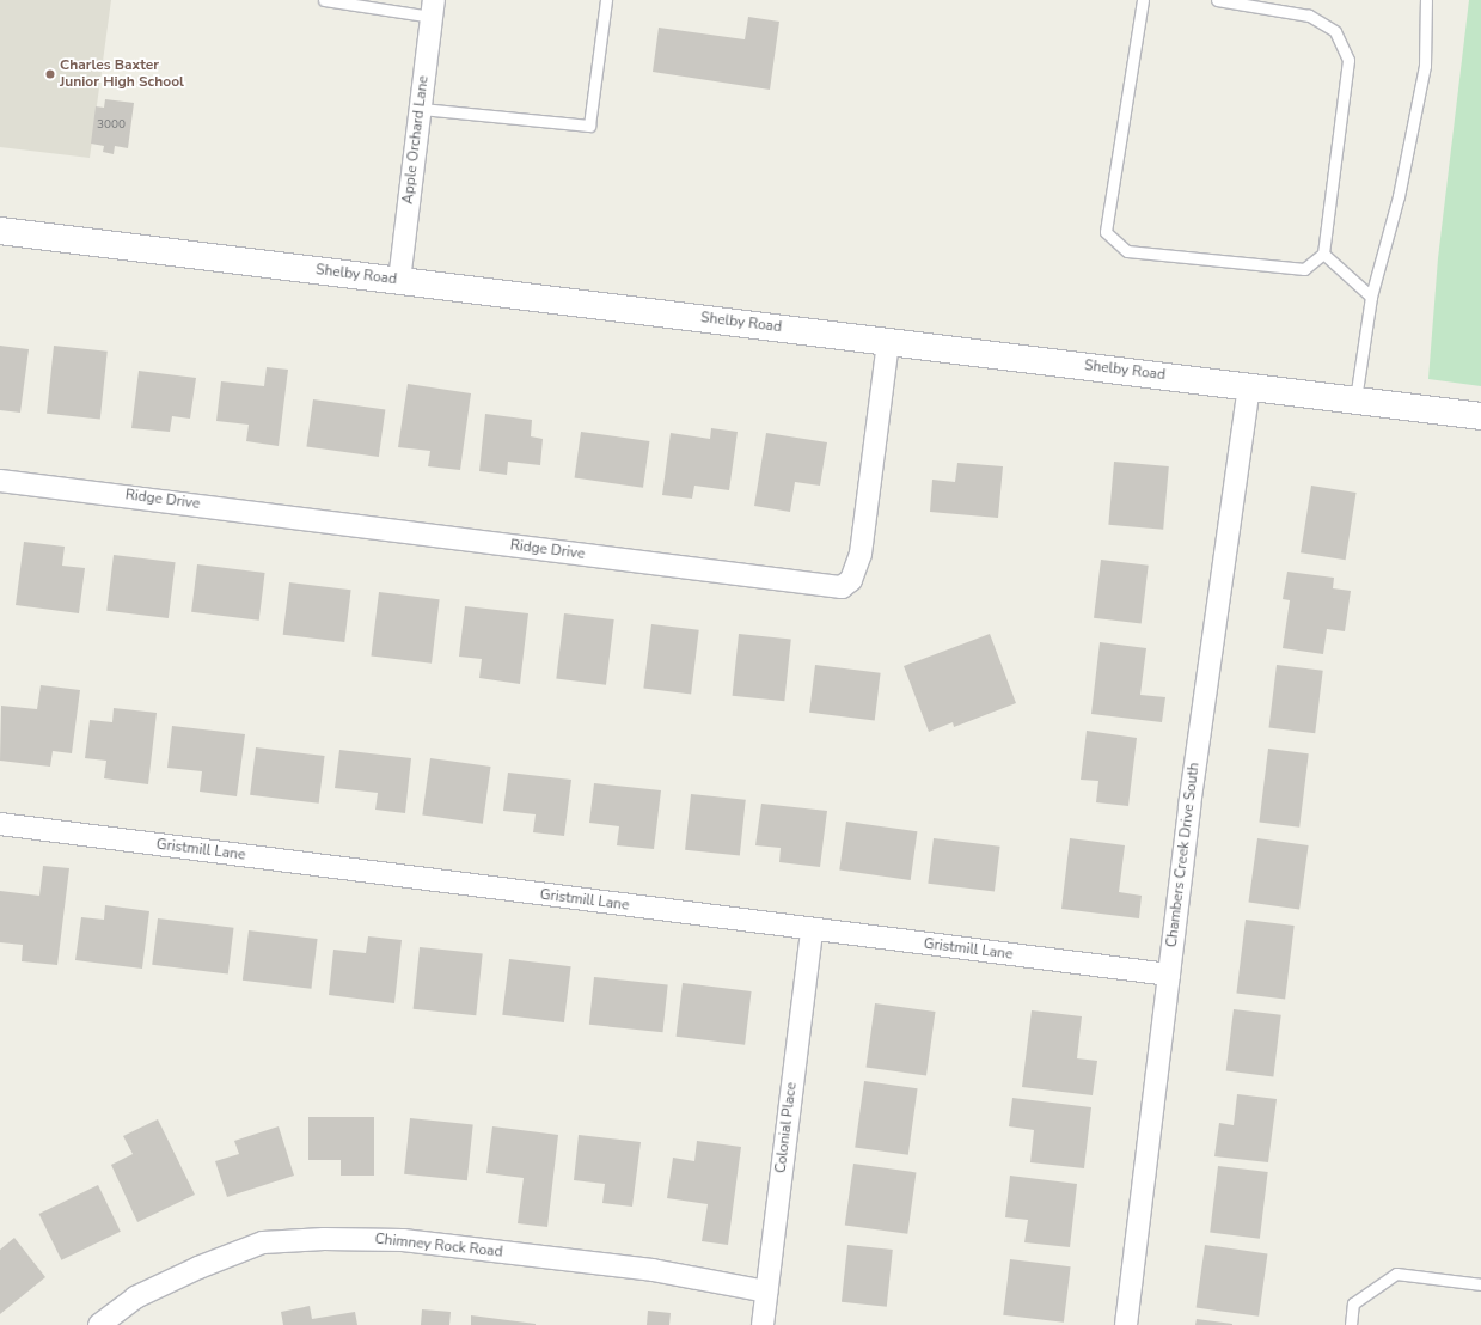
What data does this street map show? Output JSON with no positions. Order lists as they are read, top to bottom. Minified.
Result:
{"streets":{"main road":["Shelby Road"],"street":["Apple Orchard Lane","Ridge Drive","Gristmill Lane","Chambers Creek Drive South","Colonial Place","Chimney Rock Road"]},"crossings":[["Apple Orchard Lane","Shelby Road"],["Shelby Road","Ridge Drive"],["Shelby Road","Chambers Creek Drive South"],["Gristmill Lane","Chambers Creek Drive South"],["Gristmill Lane","Colonial Place"],["Colonial Place","Chimney Rock Road"]],"places":["Charles Baxter Junior High School"],"house_numbers":["3000"]}
